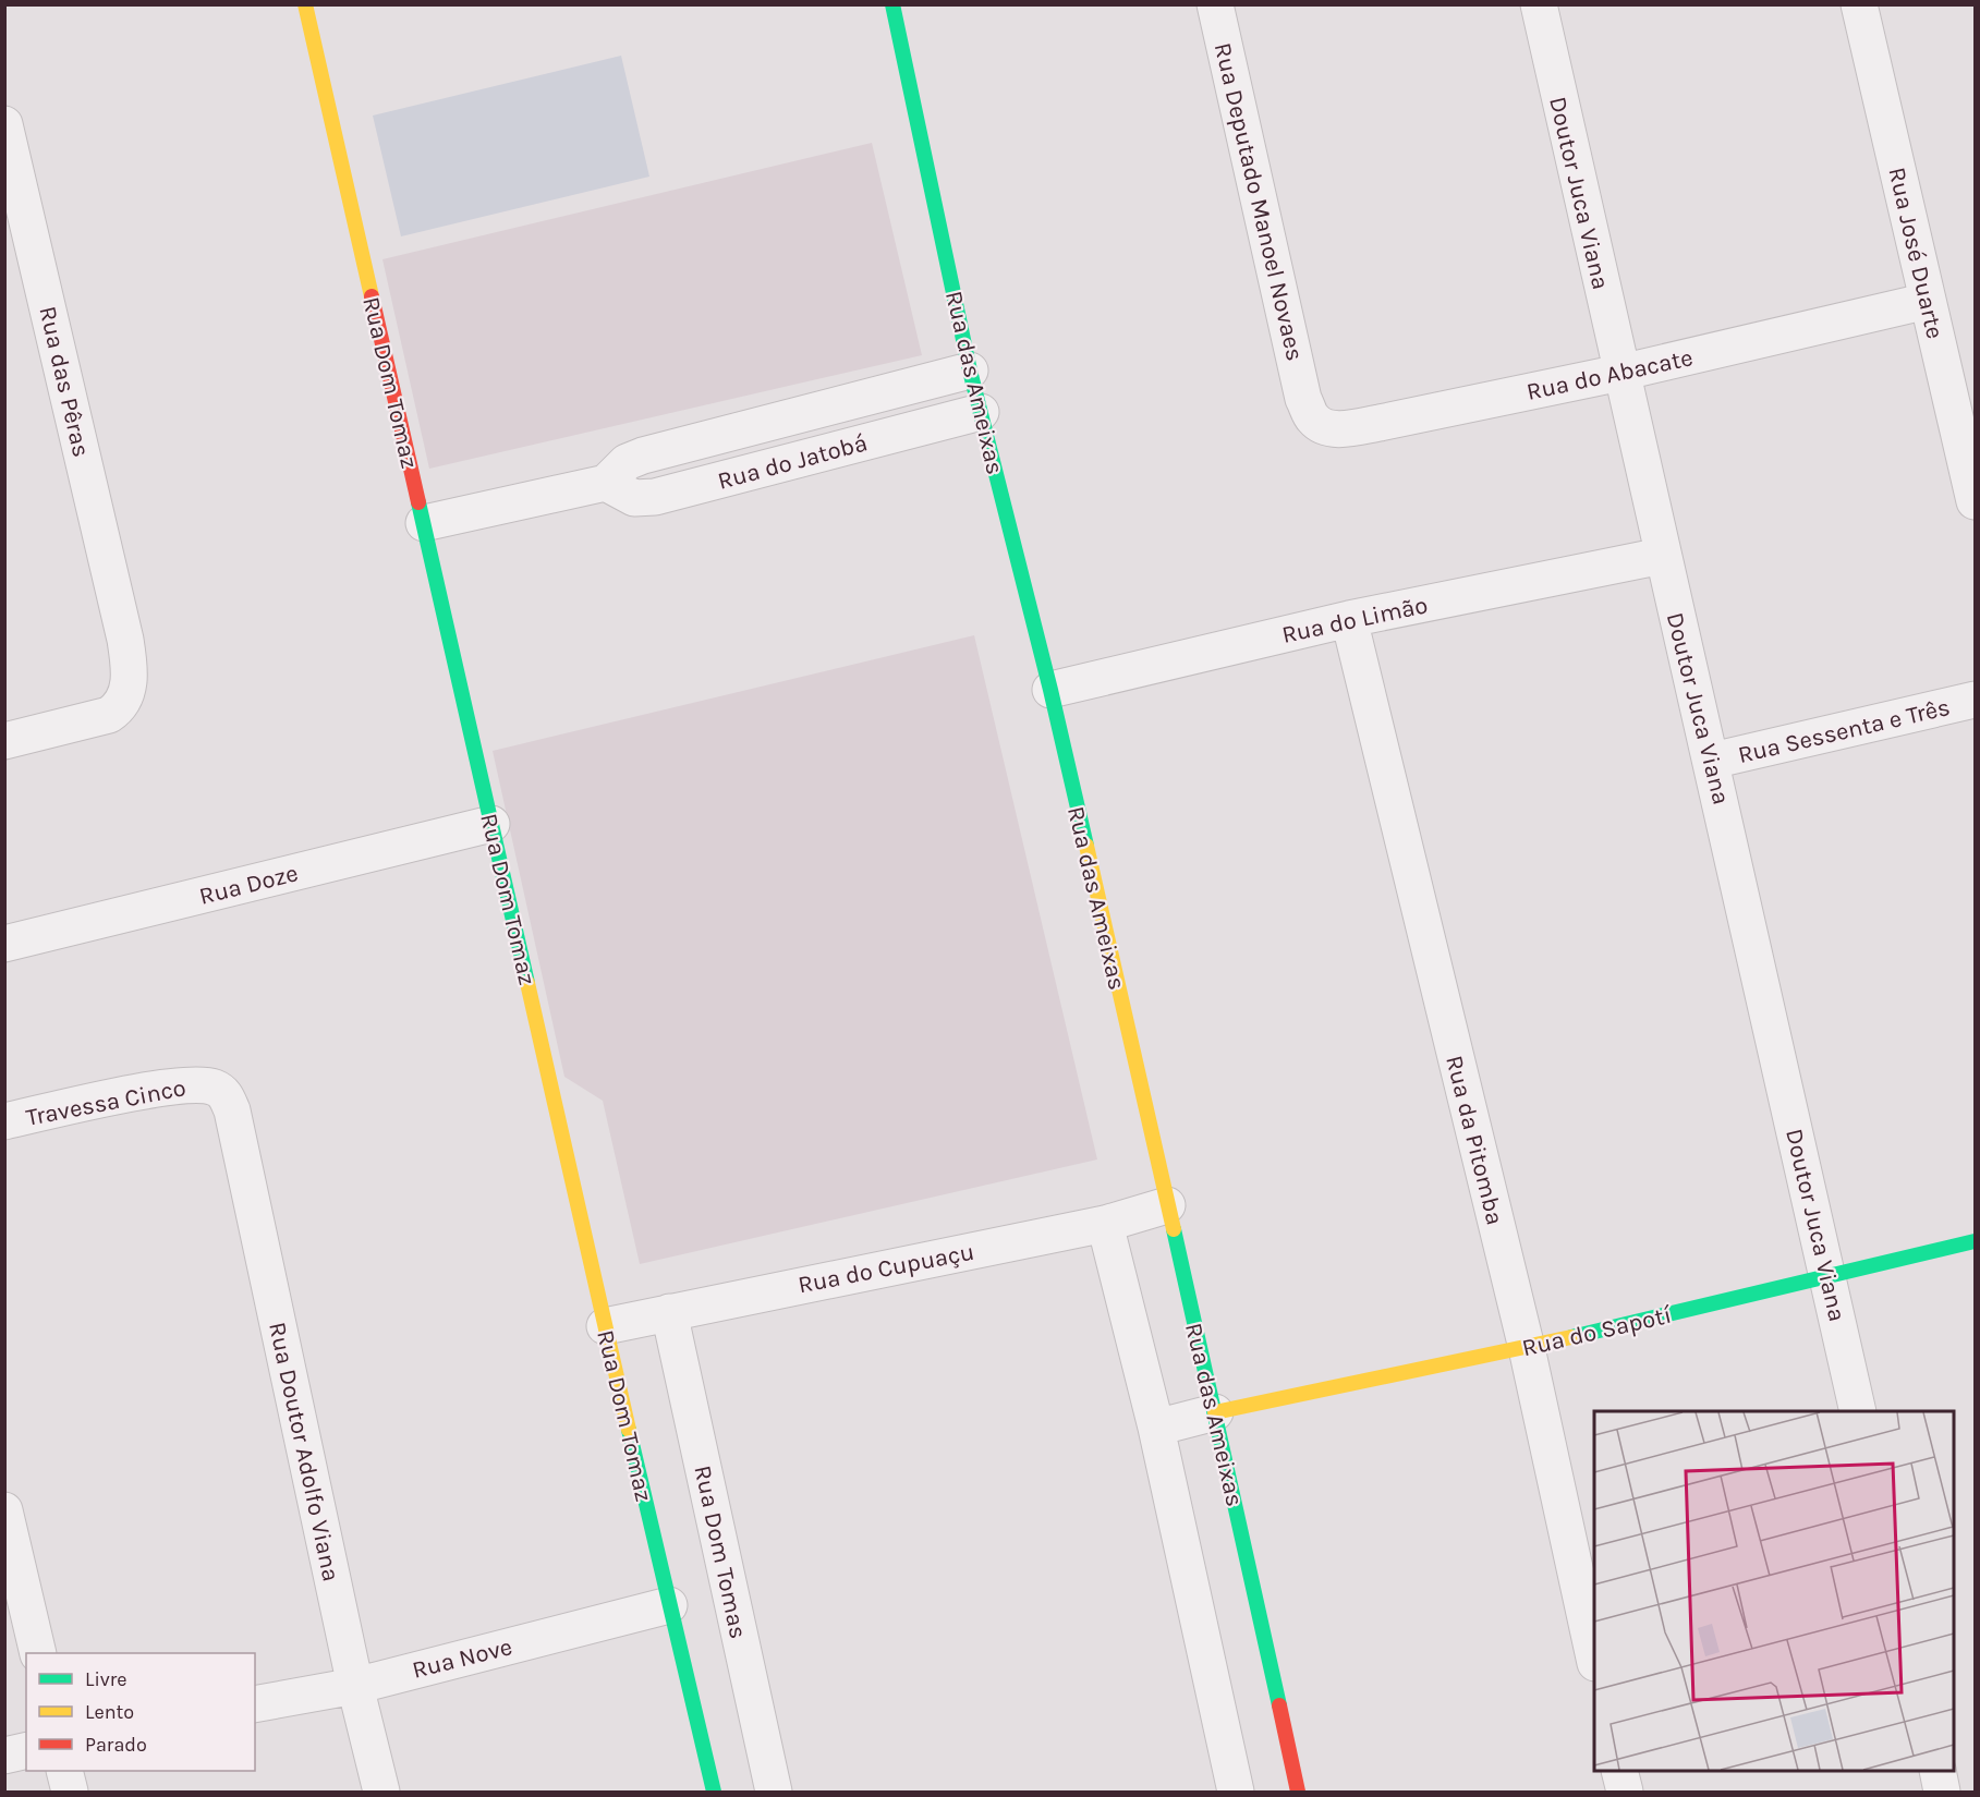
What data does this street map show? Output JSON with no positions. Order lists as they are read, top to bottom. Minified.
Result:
{"streets":{"street":["Doutor Juca Viana","Rua Deputado Manoel Novaes","Rua José Duarte","Rua do Abacate","Rua das Pêras","Rua Dom Tomaz","Rua das Ameixas","Rua do Jatobá","Rua do Limão","Rua Sessenta e Três","Rua Doze","Travessa Cinco","Rua da Pitomba","Rua do Cupuaçu","Rua do Sapotí","Rua Doutor Adolfo Viana","Rua Dom Tomas","Rua Nove"]},"crossings":[["Doutor Juca Viana","Rua do Abacate"],["Doutor Juca Viana","Rua do Limão"],["Doutor Juca Viana","Rua Sessenta e Três"],["Doutor Juca Viana","Rua do Sapotí"],["Rua Deputado Manoel Novaes","Rua do Abacate"],["Rua José Duarte","Rua do Abacate"],["Rua Dom Tomaz","Rua Doze"],["Rua Dom Tomaz","Rua do Cupuaçu"],["Rua Dom Tomaz","Rua Nove"],["Rua das Ameixas","Rua do Jatobá"],["Rua das Ameixas","Rua do Limão"],["Rua das Ameixas","Rua do Cupuaçu"],["Rua das Ameixas","Rua do Sapotí"],["Rua do Limão","Rua da Pitomba"],["Travessa Cinco","Rua Doutor Adolfo Viana"],["Rua da Pitomba","Rua do Sapotí"],["Rua do Cupuaçu","Rua Dom Tomas"],["Rua Doutor Adolfo Viana","Rua Nove"]],"legend":["Livre","Lento","Parado"]}
